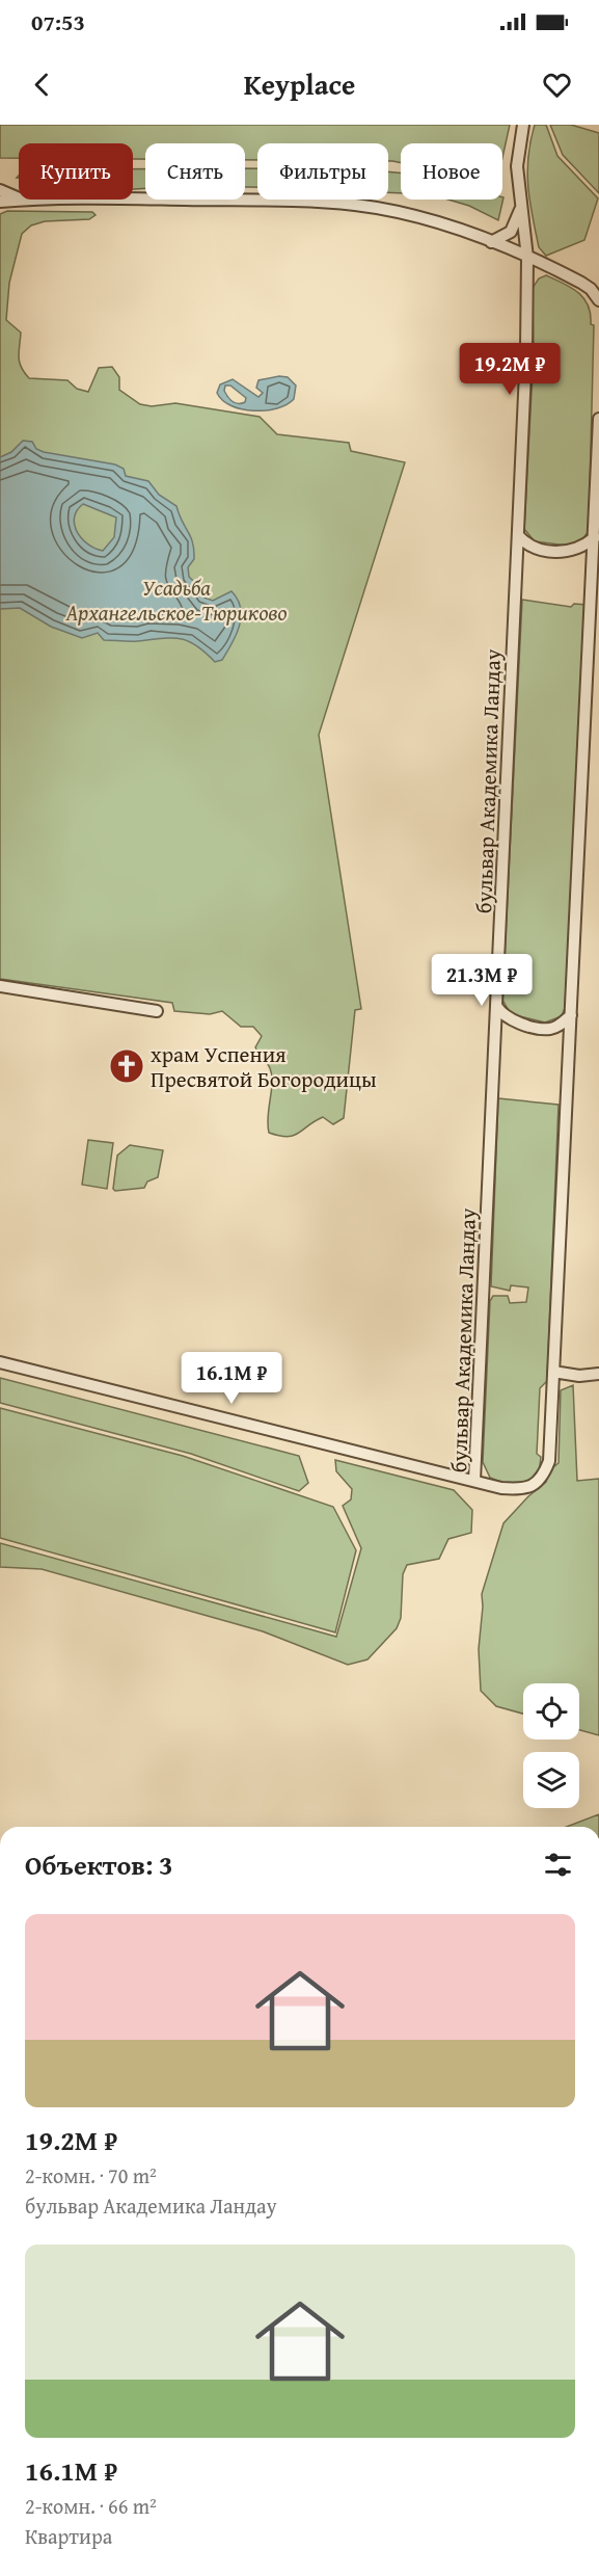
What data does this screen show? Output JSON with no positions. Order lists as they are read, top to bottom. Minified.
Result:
{"streets":{"street":["бульвар Академика Ландау"]},"parks":["Усадьба Архангельское-Тюриково"],"places":{"church":["храм Успения Пресвятой Богородицы"]},"page":{"status":"07:53","header":"Keyplace","chip":["Купить","Снять","Фильтры","Новое"],"price":["19.2M ₽","21.3M ₽","16.1M ₽"],"heading":"Объектов: 3","list":[{"name":"19.2M ₽","note":"2-комн. · 70 m² · бульвар Академика Ландау"},{"name":"16.1M ₽","note":"2-комн. · 66 m² · Квартира"}]}}
